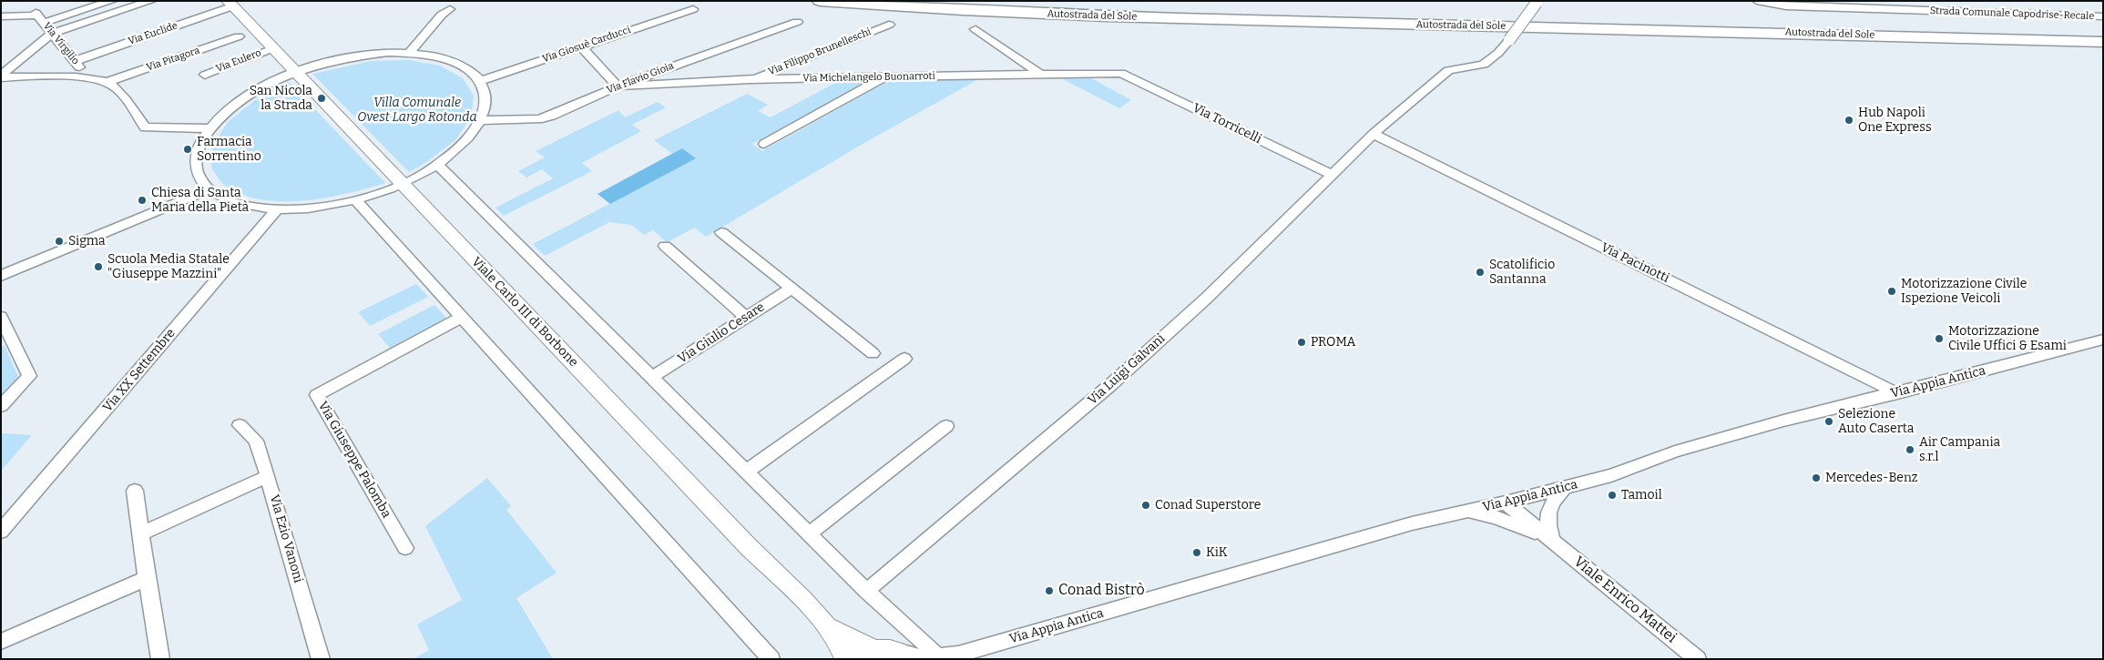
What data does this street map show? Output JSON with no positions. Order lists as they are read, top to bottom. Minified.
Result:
{"streets":{"highway":["Autostrada del Sole"],"main road":["Viale Carlo III di Borbone"],"street":["Strada Comunale Capodrise-Recale","Via Euclide","Via Virgilio","Via Giosuè Carducci","Via Filippo Brunelleschi","Via Pitagora","Via Eulero","Via Michelangelo Buonarroti","Via Flavio Gioia","Via Torricelli","Via Pacinotti","Via Giulio Cesare","Via Luigi Galvani","Via XX Settembre","Via Appia Antica","Via Giuseppe Palomba","Via Ezio Vanoni","Viale Enrico Mattei"]},"crossings":[["Via Euclide","Via Virgilio"],["Via Euclide","Viale Carlo III di Borbone"],["Via Filippo Brunelleschi","Via Michelangelo Buonarroti"],["Via Eulero","Viale Carlo III di Borbone"],["Via Michelangelo Buonarroti","Via Flavio Gioia"],["Via Michelangelo Buonarroti","Via Torricelli"],["Via Torricelli","Via Luigi Galvani"],["Via Pacinotti","Via Luigi Galvani"],["Via Pacinotti","Via Appia Antica"],["Viale Carlo III di Borbone","Via Appia Antica"],["Via Appia Antica","Viale Enrico Mattei"]],"parks":["Villa Comunale Ovest Largo Rotonda"],"places":["San Nicola la Strada","Hub Napoli One Express","Farmacia Sorrentino","Chiesa di Santa Maria della Pietà","Sigma","Scuola Media Statale \"Giuseppe Mazzini\"","Scatolificio Santanna","Motorizzazione Civile Ispezione Veicoli","Motorizzazione Civile Uffici & Esami","PROMA","Selezione Auto Caserta","Air Campania s.r.l","Mercedes-Benz","Tamoil","Conad Superstore","KiK","Conad Bistrò"]}
